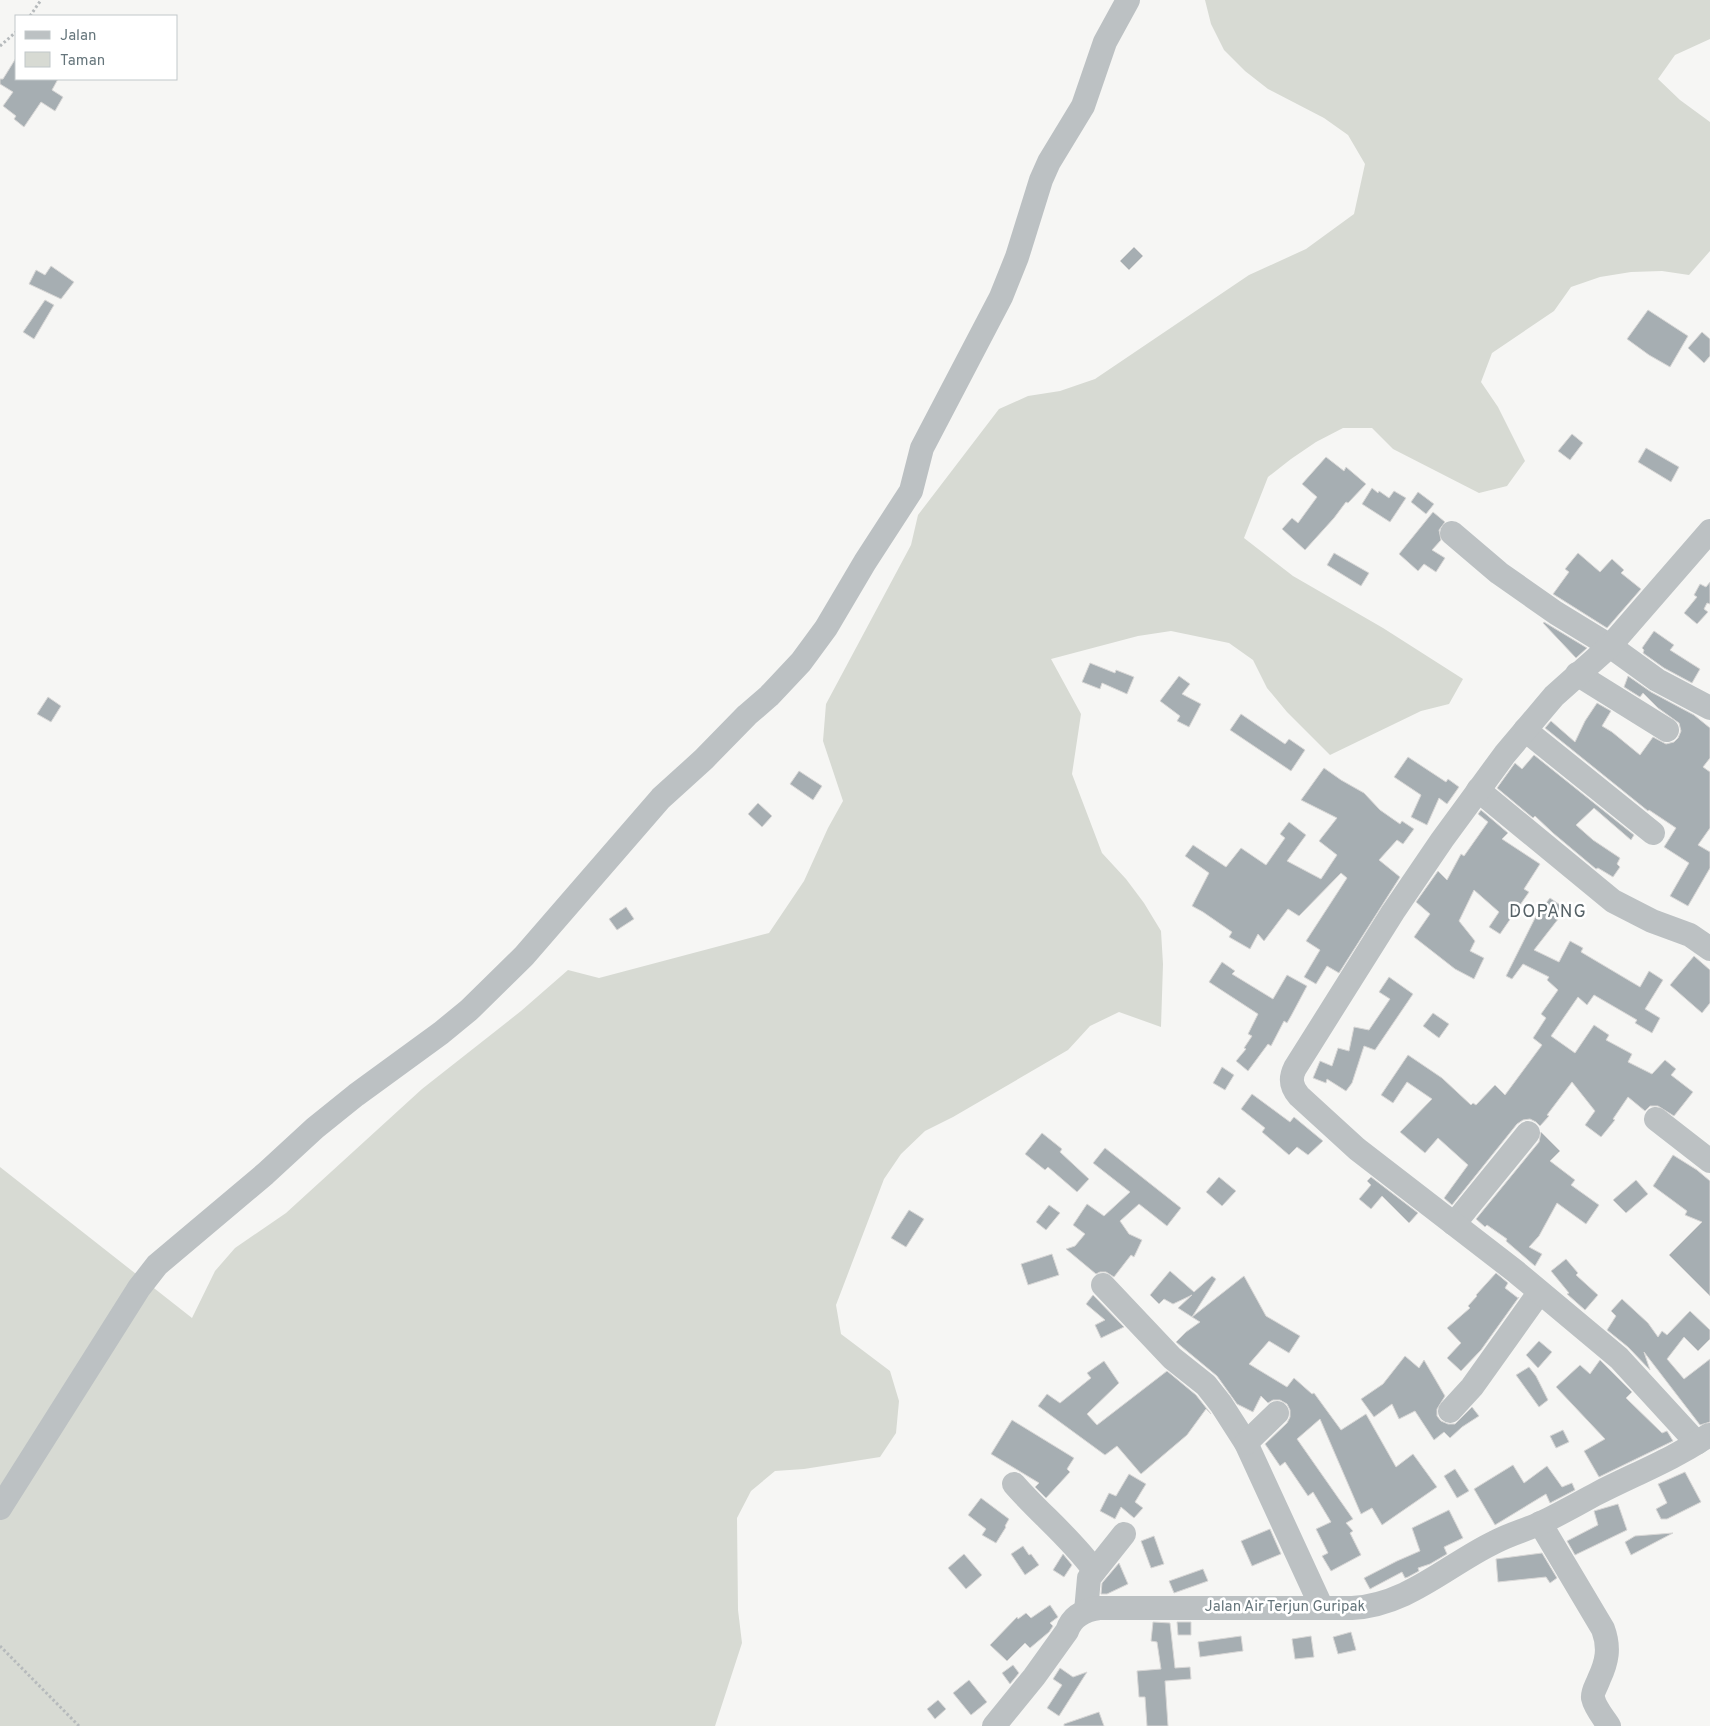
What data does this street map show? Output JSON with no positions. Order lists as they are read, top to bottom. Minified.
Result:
{"streets":{"street":["Jalan Air Terjun Guripak"]},"districts":["DOPANG"],"legend":["Jalan","Taman"]}
